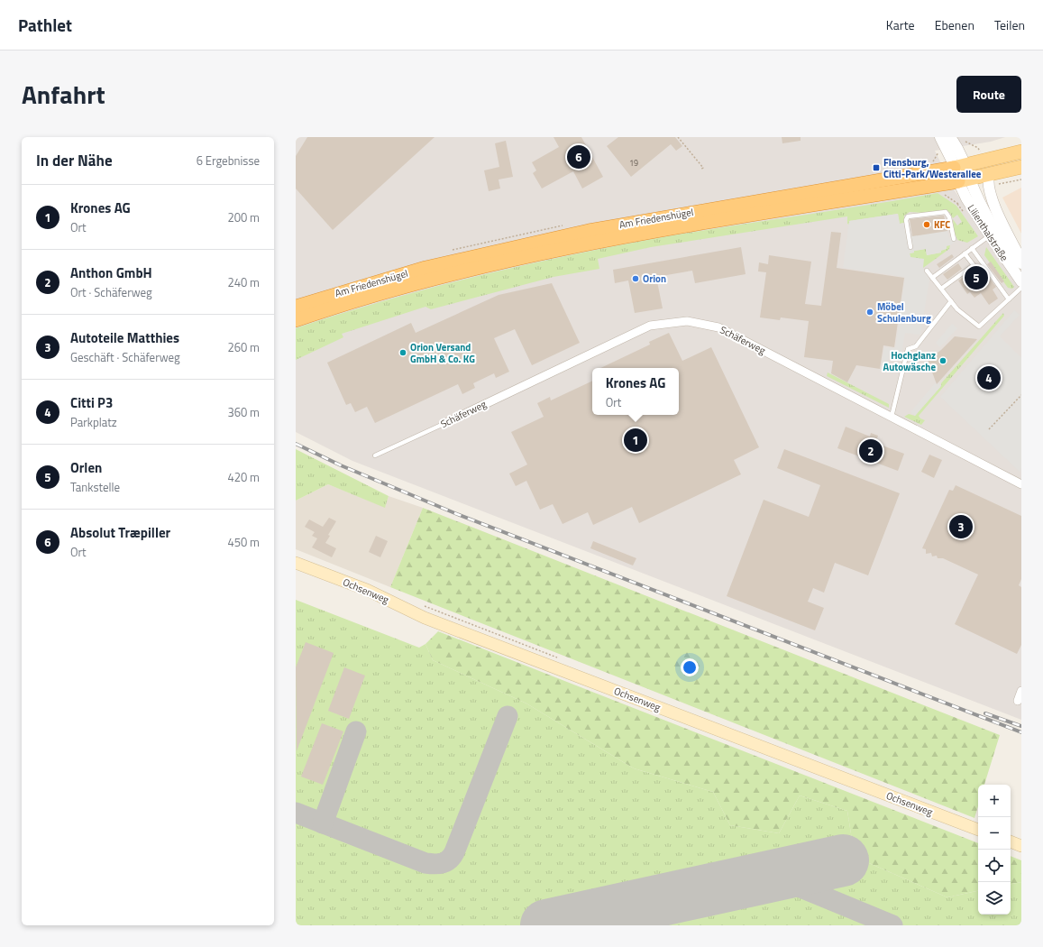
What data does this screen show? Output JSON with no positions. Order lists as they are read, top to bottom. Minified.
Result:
{"streets":{"highway":["Am Friedenshügel"],"main road":["Ochsenweg"],"street":["Lilienthalstraße","Schäferweg"]},"crossings":[["Am Friedenshügel","Lilienthalstraße"]],"places":{"transit":["Flensburg, Citti-Park/Westerallee"],"other":["KFC","Orion","Möbel Schulenburg","Orion Versand GmbH & Co. KG","Hochglanz Autowäsche"]},"house_numbers":["19"],"page":{"header":"Pathlet","nav":["Karte","Ebenen","Teilen"],"title":"Anfahrt","buttons":"Route","heading":["In der Nähe","6 Ergebnisse"],"pins":["6","5","4","1","2","3"],"list":[{"mark":"1","name":"Krones AG","note":"Ort","value":"200 m"},{"mark":"2","name":"Anthon GmbH","note":"Ort · Schäferweg","value":"240 m"},{"mark":"3","name":"Autoteile Matthies","note":"Geschäft · Schäferweg","value":"260 m"},{"mark":"4","name":"Citti P3","note":"Parkplatz","value":"360 m"},{"mark":"5","name":"Orlen","note":"Tankstelle","value":"420 m"},{"mark":"6","name":"Absolut Træpiller","note":"Ort","value":"450 m"}],"popup":["Krones AG","Ort"],"map_buttons":["+","−"]}}
